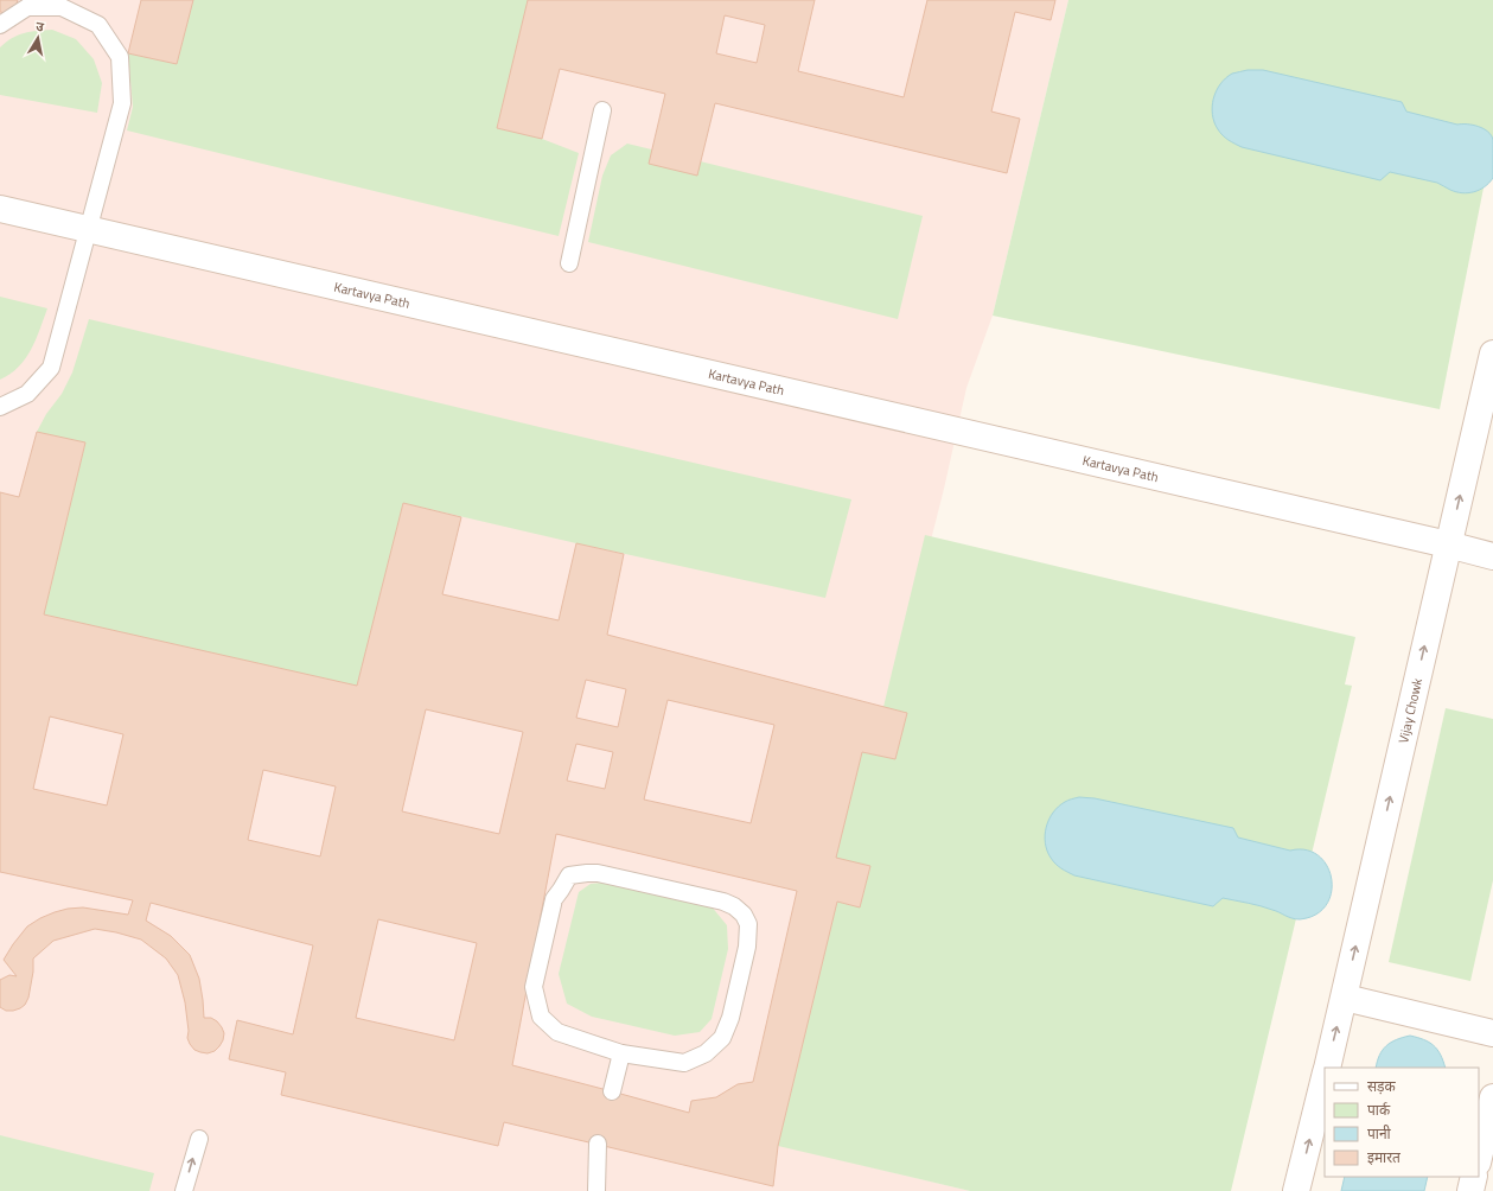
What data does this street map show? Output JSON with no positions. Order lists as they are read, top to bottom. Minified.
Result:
{"streets":{"street":["Kartavya Path","Vijay Chowk"]},"crossings":[["Kartavya Path","Vijay Chowk"]],"one_way":["Vijay Chowk"],"legend":["सड़क","पार्क","पानी","इमारत"],"north":"top"}
